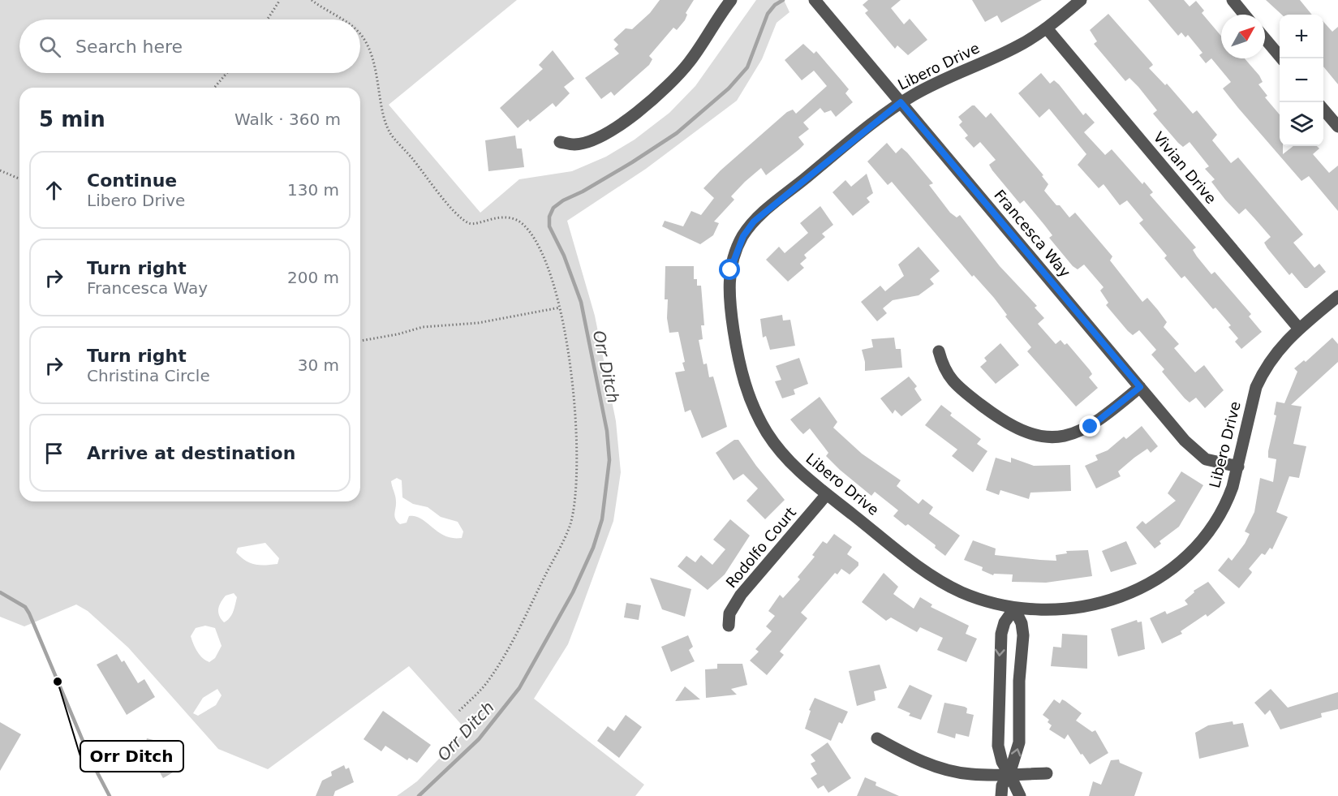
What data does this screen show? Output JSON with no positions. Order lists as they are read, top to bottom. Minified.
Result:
{"streets":{"street":["Libero Drive","Vivian Drive","Francesca Way","Rodolfo Court"]},"crossings":[["Libero Drive","Vivian Drive"],["Libero Drive","Francesca Way"],["Libero Drive","Rodolfo Court"]],"water":["Orr Ditch"],"places":["Orr Ditch"],"north":"top right","page":{"map_buttons":["+","−"],"search":"Search here","heading":["5 min","Walk · 360 m"],"list":[["Continue","Libero Drive","130 m"],["Turn right","Francesca Way","200 m"],["Turn right","Christina Circle","30 m"],"Arrive at destination"]}}
